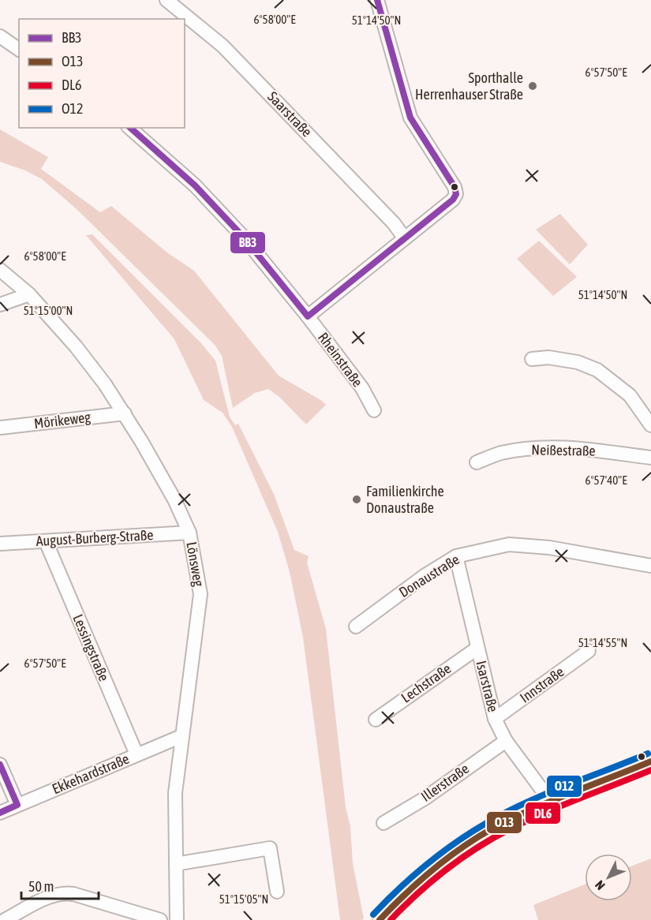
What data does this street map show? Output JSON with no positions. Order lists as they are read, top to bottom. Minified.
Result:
{"streets":{"street":["Saarstraße","Rheinstraße","Mörikeweg","Neißestraße","August-Burberg-Straße","Lönsweg","Donaustraße","Lessingstraße","Lechstraße","Innstraße","Isarstraße","Ekkehardstraße","Illerstraße"]},"crossings":[["Mörikeweg","Lönsweg"],["August-Burberg-Straße","Lönsweg"],["August-Burberg-Straße","Lessingstraße"],["Lönsweg","Ekkehardstraße"],["Donaustraße","Isarstraße"],["Lessingstraße","Ekkehardstraße"],["Lechstraße","Isarstraße"],["Innstraße","Isarstraße"],["Isarstraße","Illerstraße"]],"places":["Sporthalle Herrenhauser Straße","Familienkirche Donaustraße"],"lines":["transit line BB3","transit line O12","transit line O13","transit line DL6"],"legend":["BB3","O13","DL6","O12"],"scale_bar":"50 m","north":"bottom left","coordinates":["6°58'00\"E","51°14'50\"N","6°57'50\"E","51°15'00\"N","6°57'40\"E","51°14'55\"N","51°15'05\"N"]}
